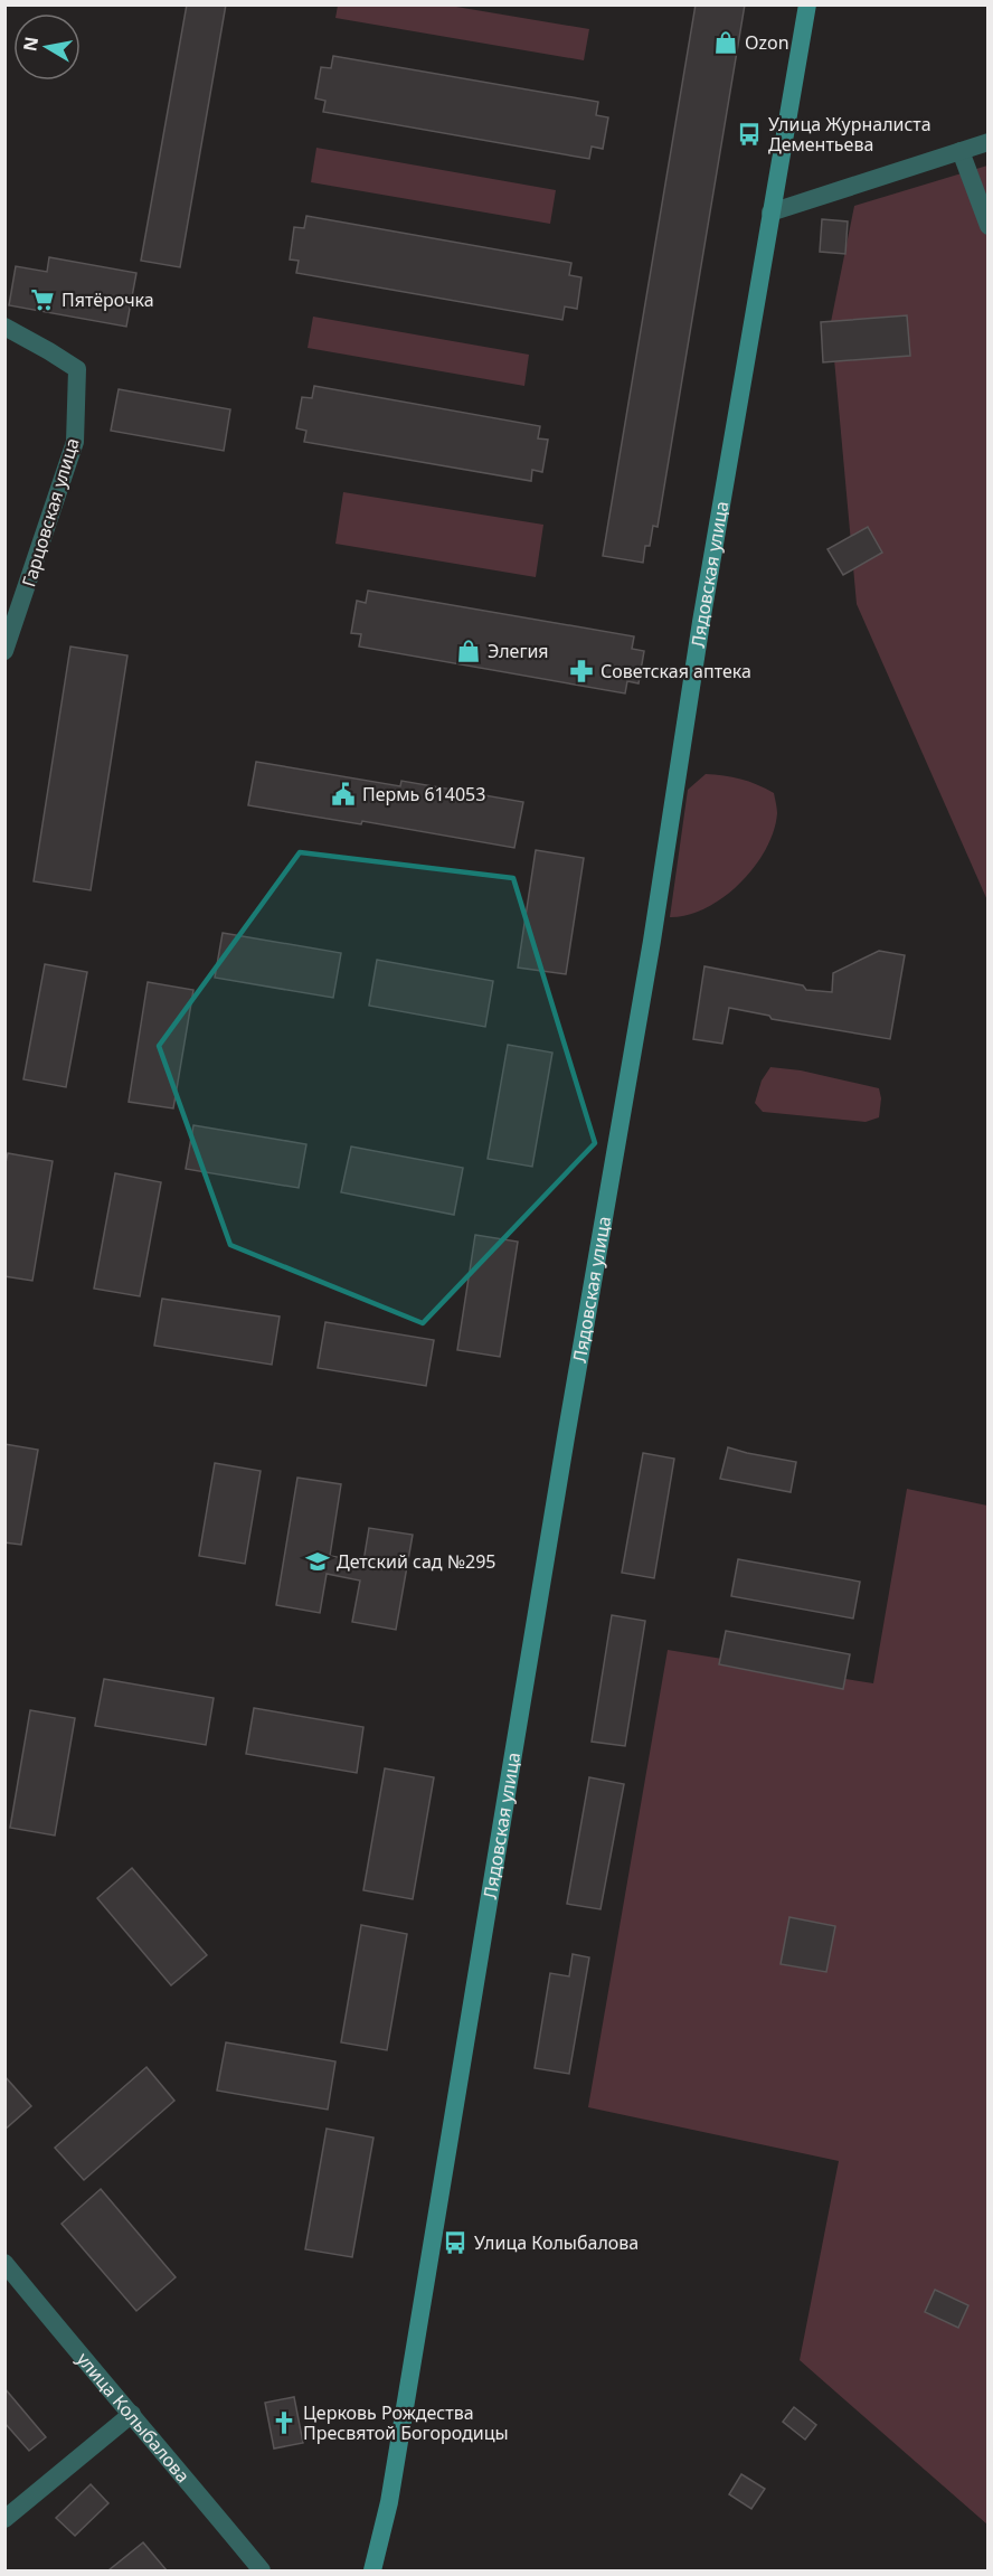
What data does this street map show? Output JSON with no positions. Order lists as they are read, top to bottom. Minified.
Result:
{"streets":{"main road":["Лядовская улица"],"street":["Гарцовская улица","улица Колыбалова"]},"places":{"shop":["Ozon","Элегия"],"bus stop":["Улица Журналиста Дементьева","Улица Колыбалова"],"supermarket":["Пятёрочка"],"pharmacy":["Советская аптека"],"public building":["Пермь 614053"],"school or university":["Детский сад №295"],"church":["Церковь Рождества Пресвятой Богородицы"]},"north":"left"}
